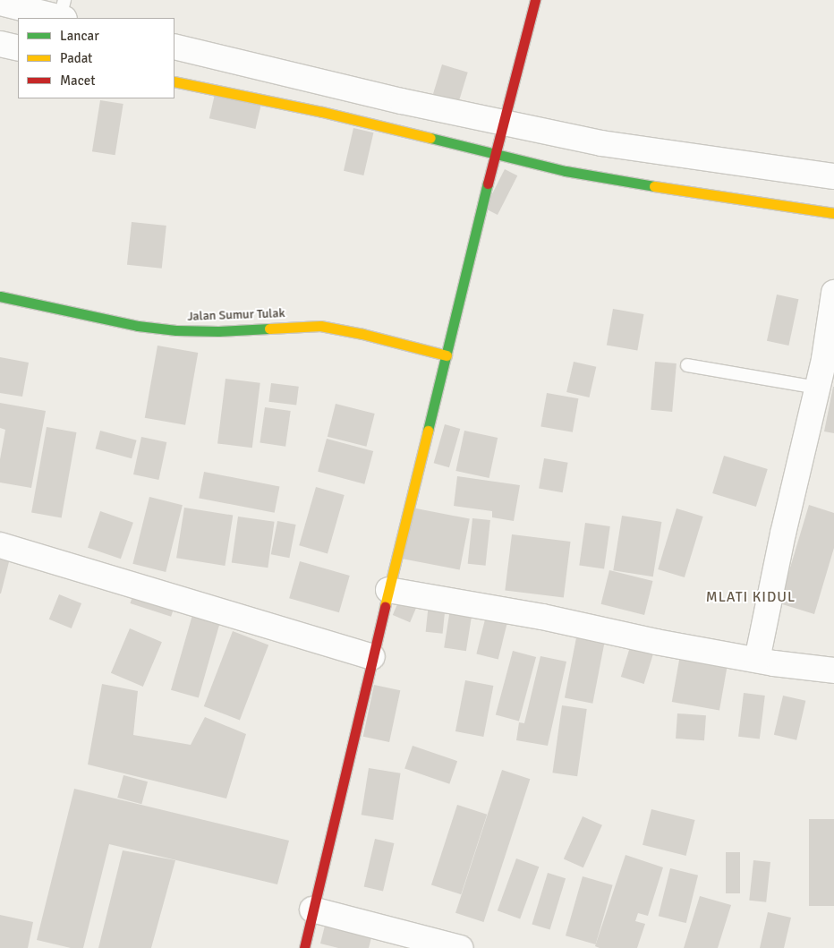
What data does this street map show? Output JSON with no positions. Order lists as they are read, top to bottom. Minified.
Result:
{"streets":{"street":["Jalan Sumur Tulak"]},"districts":["MLATI KIDUL"],"legend":["Lancar","Padat","Macet"]}
